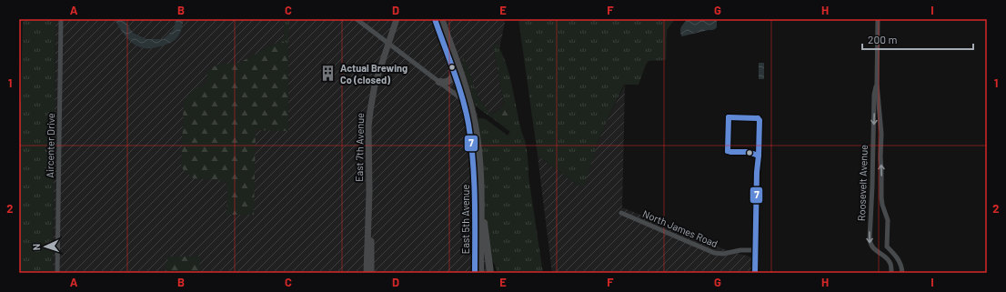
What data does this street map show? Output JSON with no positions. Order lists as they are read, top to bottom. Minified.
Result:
{"streets":{"main road":["East 5th Avenue"],"street":["Aircenter Drive","East 7th Avenue","Roosevelt Avenue","North James Road"]},"places":{"building":["Actual Brewing Co (closed)"]},"lines":["transit line 7"],"scale_bar":"200 m","north":"left","grid":{"columns":["A","B","C","D","E","F","G","H","I"],"rows":["1","2"]}}
